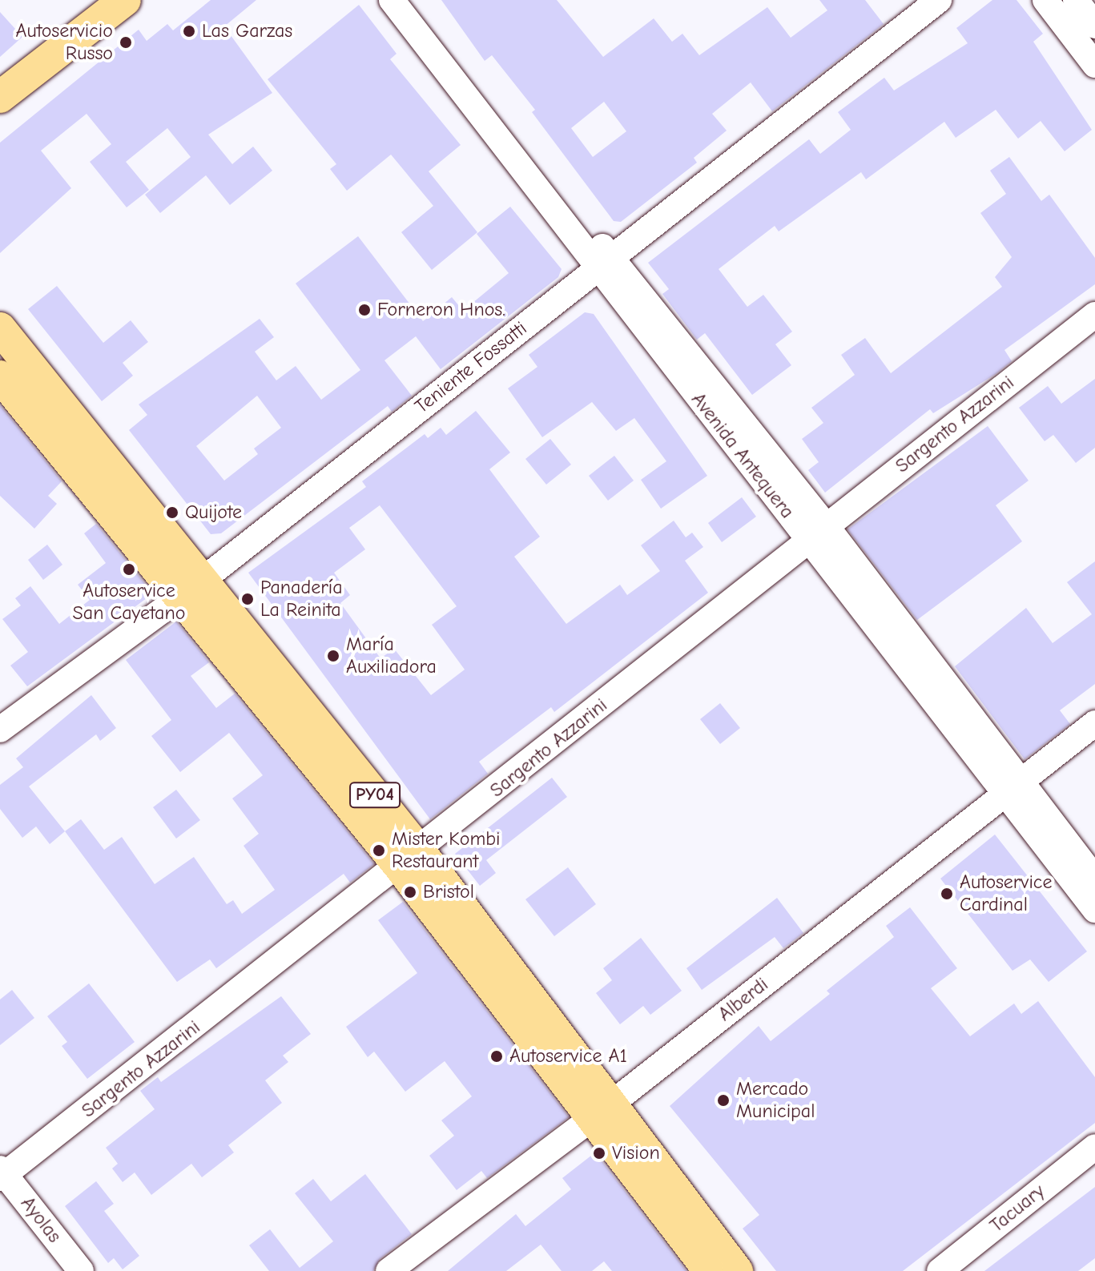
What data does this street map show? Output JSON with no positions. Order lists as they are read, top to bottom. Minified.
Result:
{"streets":{"main road":["PY04"],"street":["Teniente Fossatti","Sargento Azzarini","Avenida Antequera","Alberdi","Tacuary","Ayolas"]},"crossings":[["Teniente Fossatti","Avenida Antequera"],["Teniente Fossatti","PY04"],["Sargento Azzarini","Avenida Antequera"],["Sargento Azzarini","PY04"],["Sargento Azzarini","Ayolas"],["Avenida Antequera","Alberdi"],["PY04","Alberdi"]],"places":["Las Garzas","Autoservicio Russo","Forneron Hnos.","Quijote","Autoservice San Cayetano","Panadería La Reinita","María Auxiliadora","Mister Kombi Restaurant","Bristol","Autoservice Cardinal","Autoservice A1","Mercado Municipal","Vision"]}
